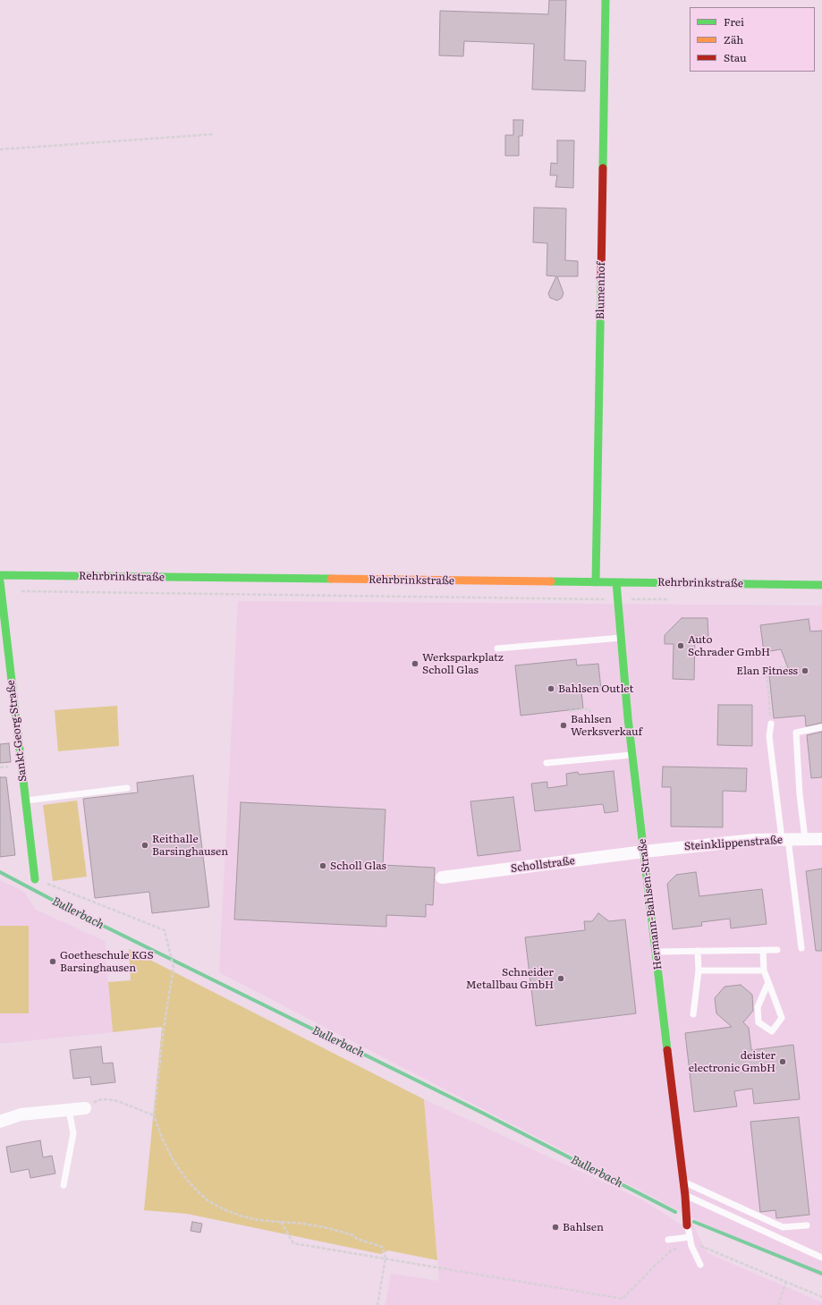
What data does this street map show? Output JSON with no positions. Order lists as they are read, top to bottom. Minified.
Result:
{"streets":{"street":["Blumenhof","Rehrbrinkstraße","Sankt-Georg-Straße","Steinklippenstraße","Schollstraße","Hermann-Bahlsen-Straße"]},"crossings":[["Blumenhof","Rehrbrinkstraße"],["Rehrbrinkstraße","Hermann-Bahlsen-Straße"],["Steinklippenstraße","Schollstraße"],["Steinklippenstraße","Hermann-Bahlsen-Straße"],["Schollstraße","Hermann-Bahlsen-Straße"]],"water":["Bullerbach"],"places":["Auto Schrader GmbH","Werksparkplatz Scholl Glas","Elan Fitness","Bahlsen Outlet","Bahlsen Werksverkauf","Reithalle Barsinghausen","Scholl Glas","Goetheschule KGS Barsinghausen","Schneider Metallbau GmbH","deister electronic GmbH","Bahlsen"],"legend":["Frei","Zäh","Stau"]}
